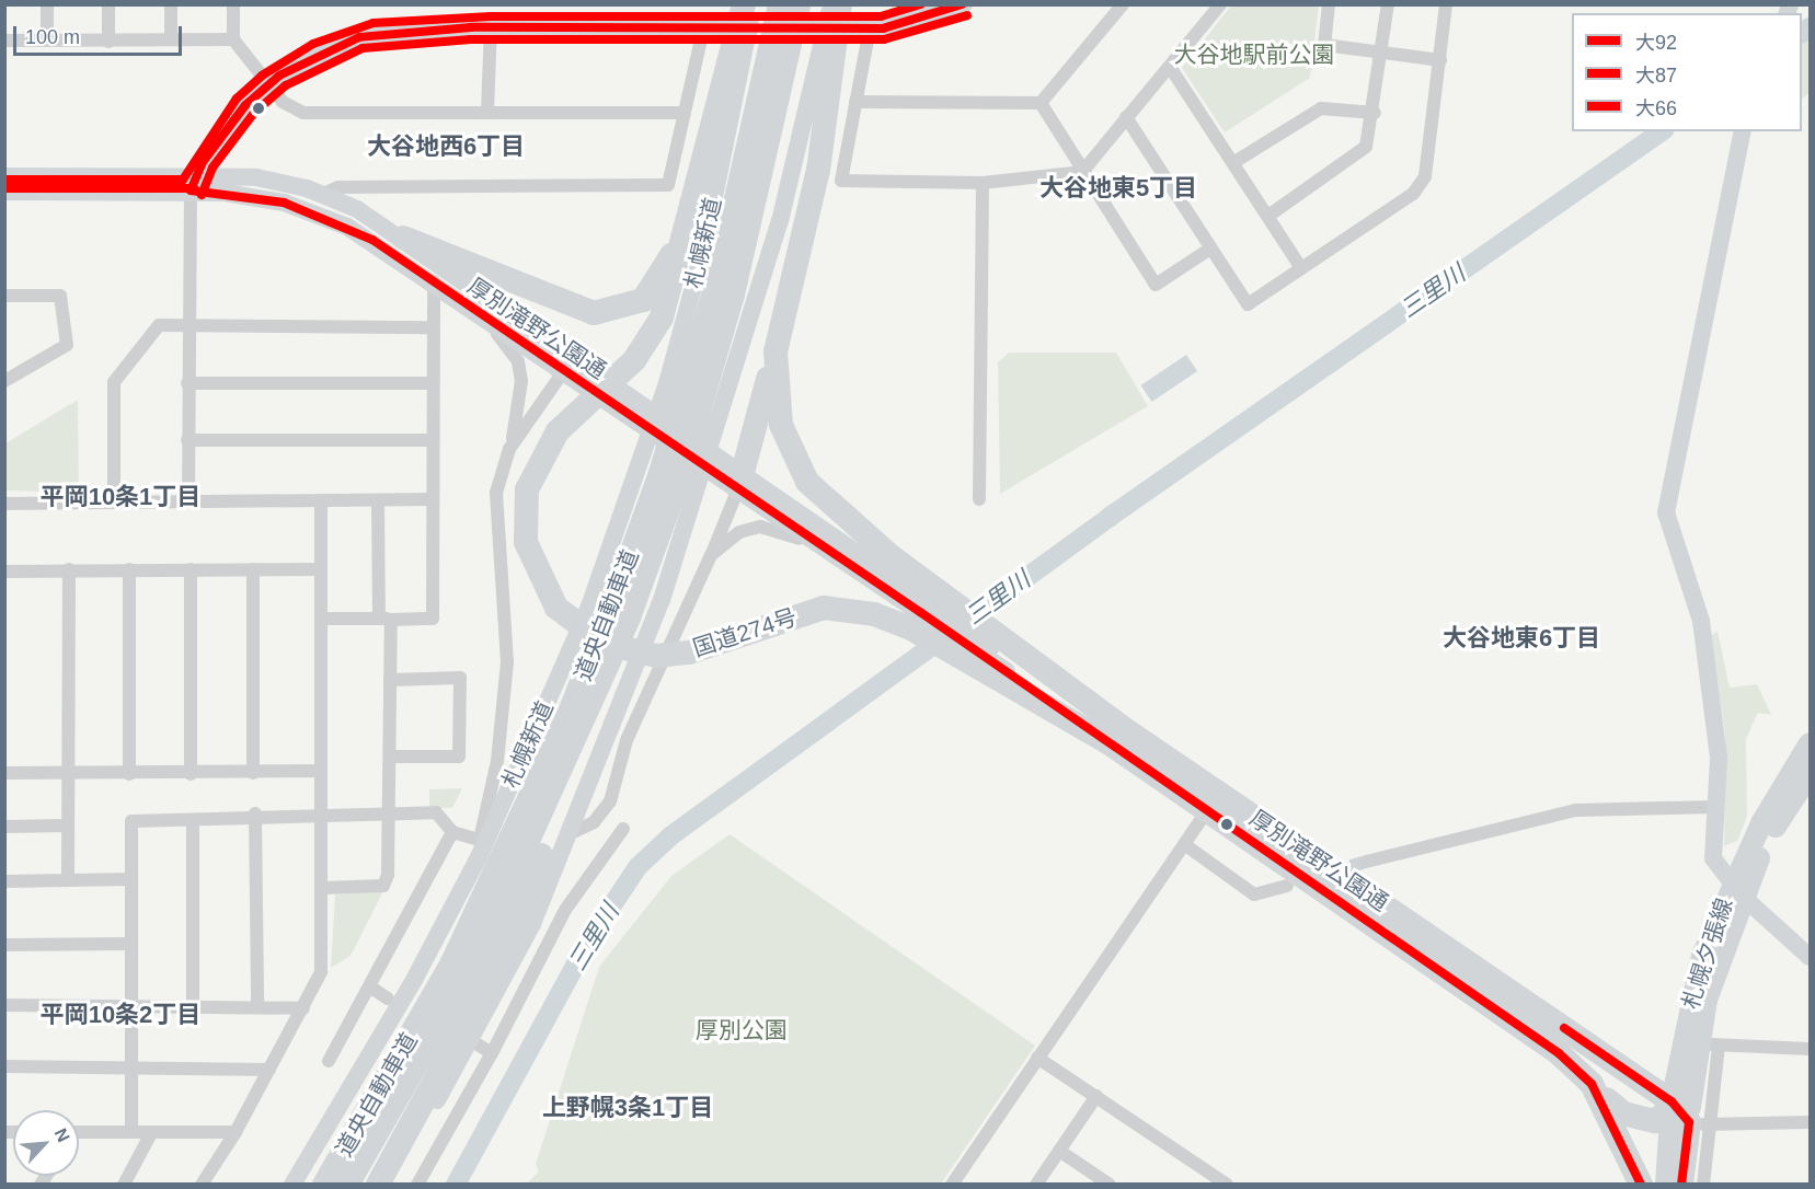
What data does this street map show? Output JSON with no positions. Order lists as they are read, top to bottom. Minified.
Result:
{"streets":{"highway":["厚別滝野公園通","道央自動車道","国道274号"],"main road":["札幌夕張線"],"street":["札幌新道"]},"crossings":[["厚別滝野公園通","国道274号"],["厚別滝野公園通","札幌夕張線"]],"districts":["大谷地西6丁目","大谷地東5丁目","平岡10条1丁目","大谷地東6丁目","平岡10条2丁目","上野幌3条1丁目"],"water":["三里川"],"parks":["大谷地駅前公園","厚別公園"],"lines":["transit line 大92","transit line 大66","transit line 大87"],"legend":["大92","大87","大66"],"scale_bar":"100 m","north":"top right"}
